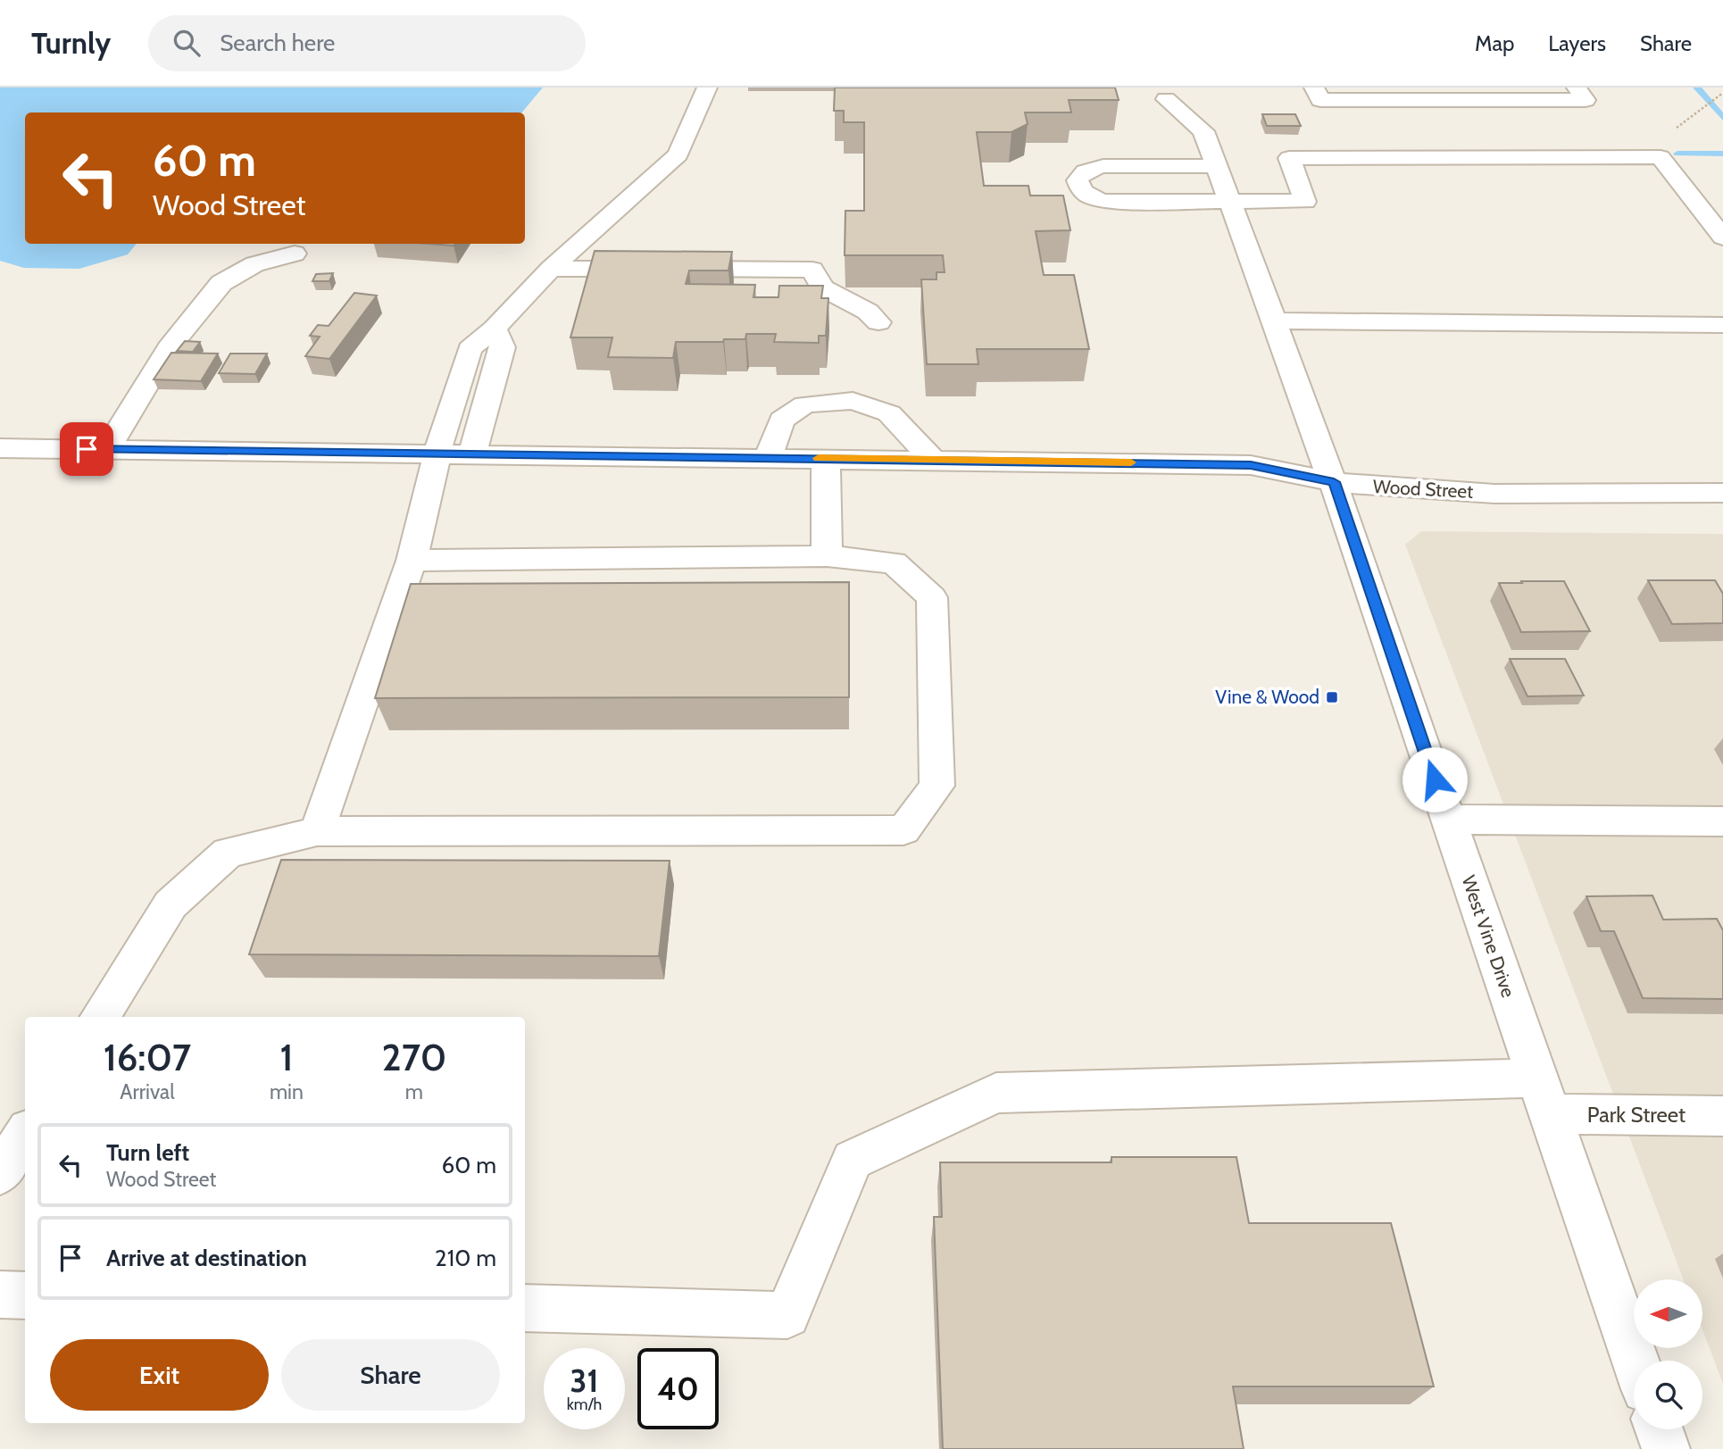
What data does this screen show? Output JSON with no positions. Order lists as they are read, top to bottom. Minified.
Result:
{"streets":{"street":["Wood Street","West Vine Drive","Park Street"]},"crossings":[["Wood Street","West Vine Drive"],["West Vine Drive","Park Street"]],"places":{"transit":["Vine & Wood"]},"north":"left","page":{"header":"Turnly","search":"Search here","nav":["Map","Layers","Share"],"turn":["60 m","Wood Street"],"eta":["16:07","Arrival","1","min","270","m"],"list":[{"name":"Turn left","note":"Wood Street","value":"60 m"},{"name":"Arrive at destination","value":"210 m"}],"buttons":["Exit","Share"],"speed":"31 km/h","limit":"40"}}
